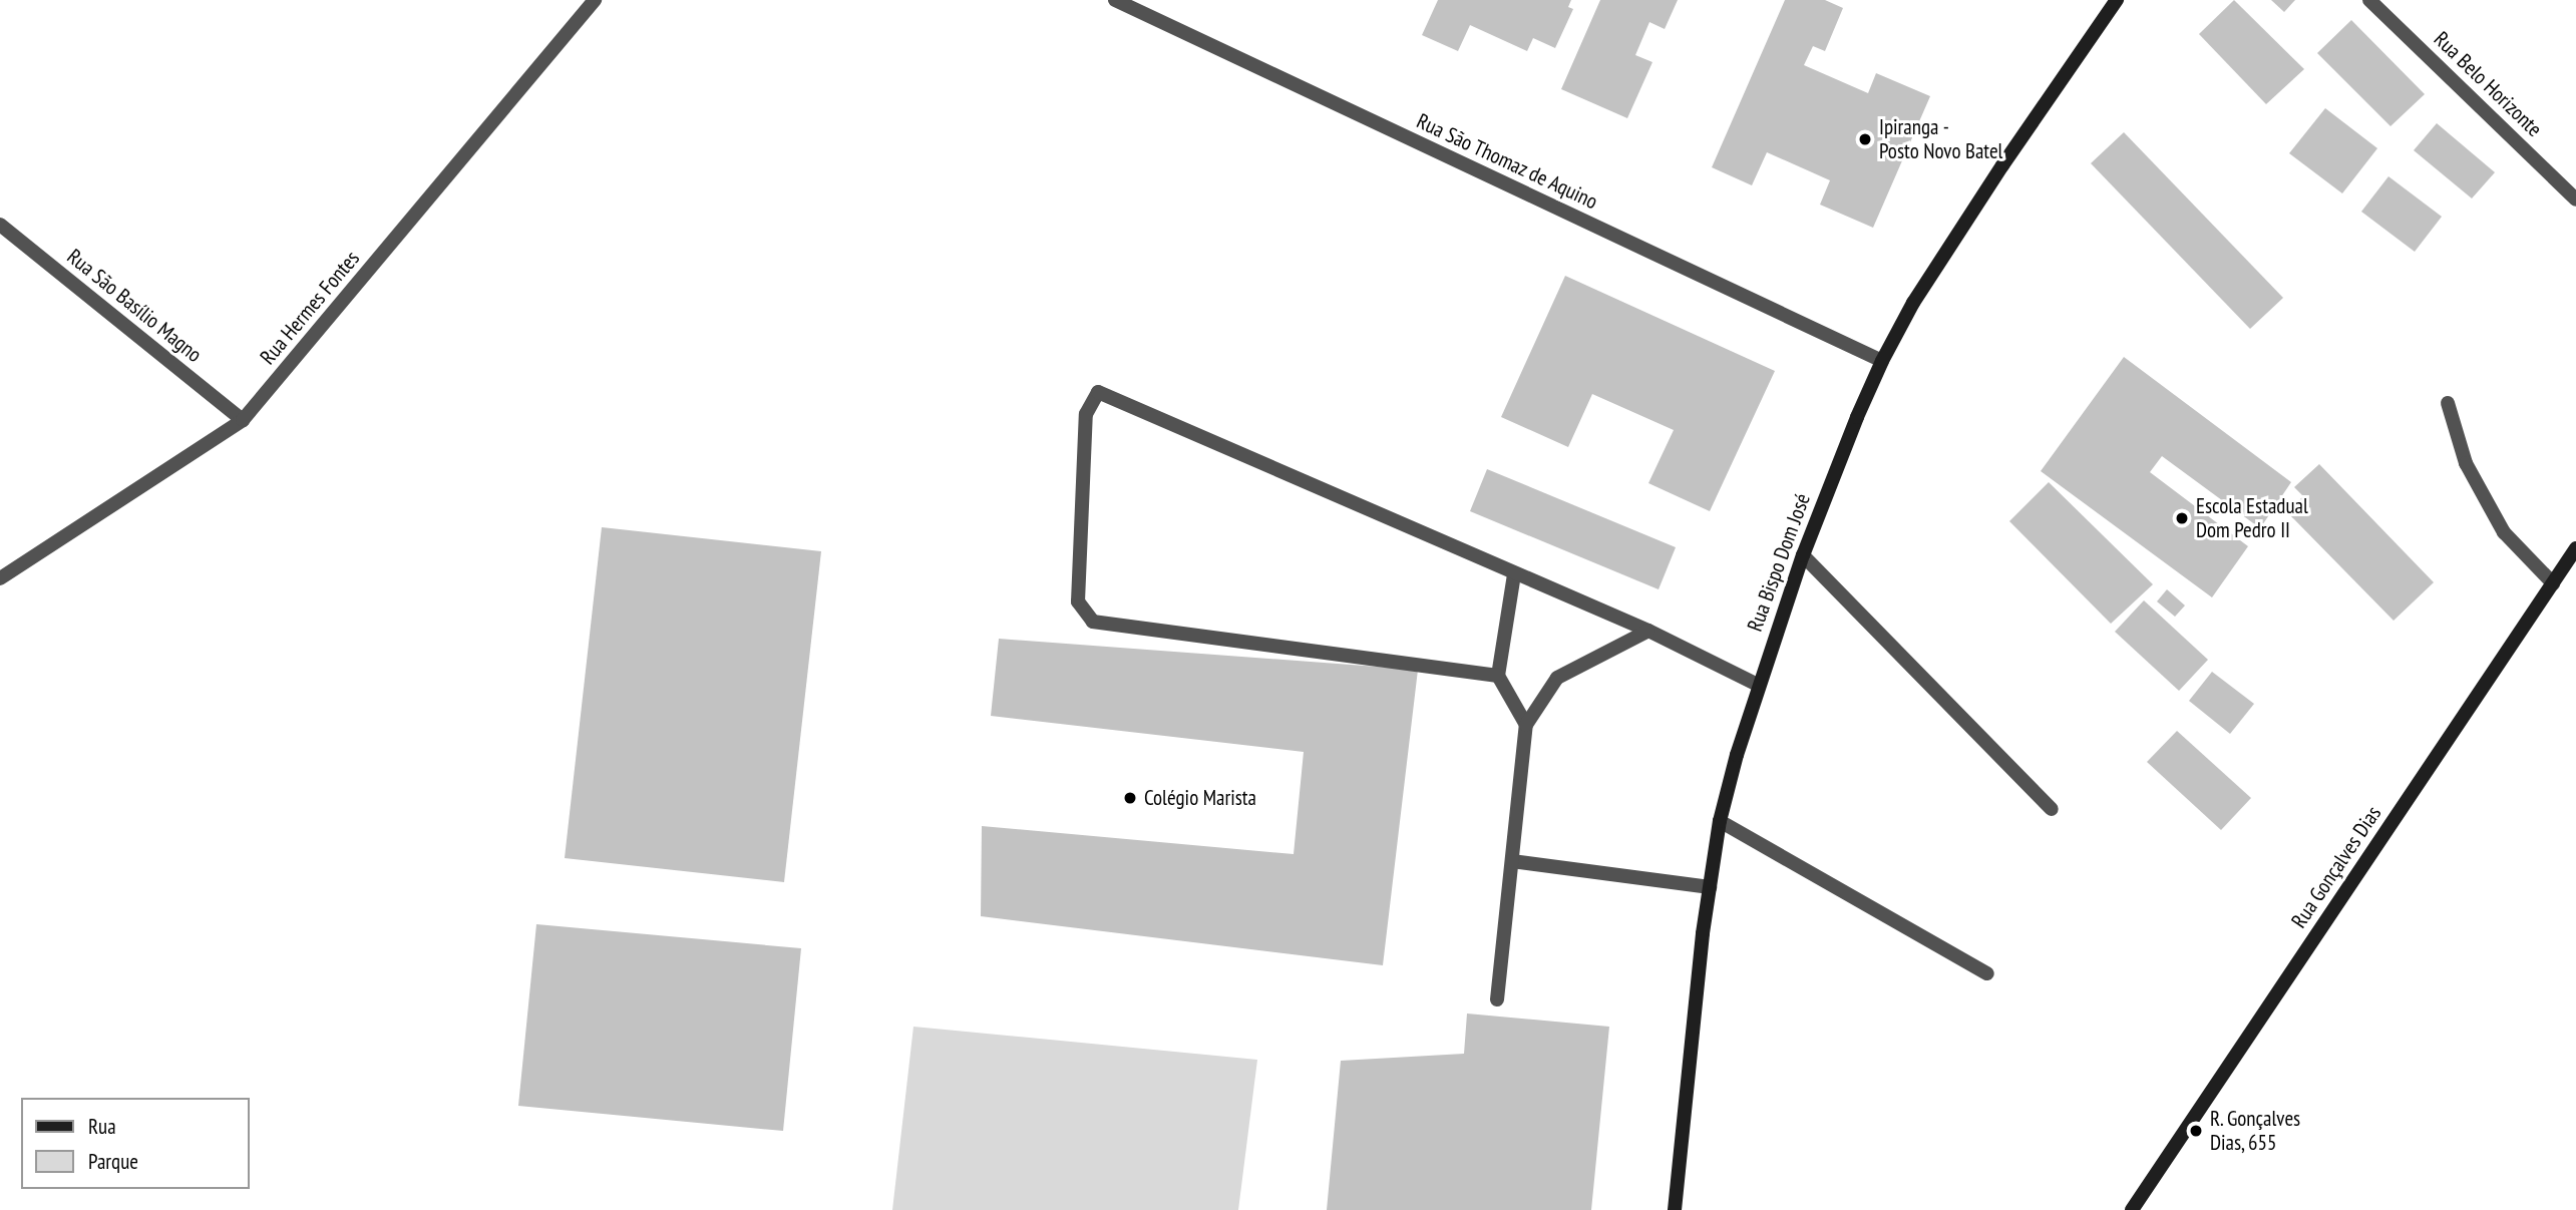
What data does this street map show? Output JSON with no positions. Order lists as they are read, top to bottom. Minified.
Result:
{"streets":{"main road":["Rua Bispo Dom José","Rua Gonçalves Dias"],"street":["Rua Belo Horizonte","Rua São Thomaz de Aquino","Rua São Basílio Magno","Rua Hermes Fontes"]},"crossings":[["Rua São Thomaz de Aquino","Rua Bispo Dom José"],["Rua São Basílio Magno","Rua Hermes Fontes"]],"places":["Ipiranga - Posto Novo Batel","Escola Estadual Dom Pedro II","Colégio Marista","R. Gonçalves Dias, 655"],"legend":["Rua","Parque"]}
